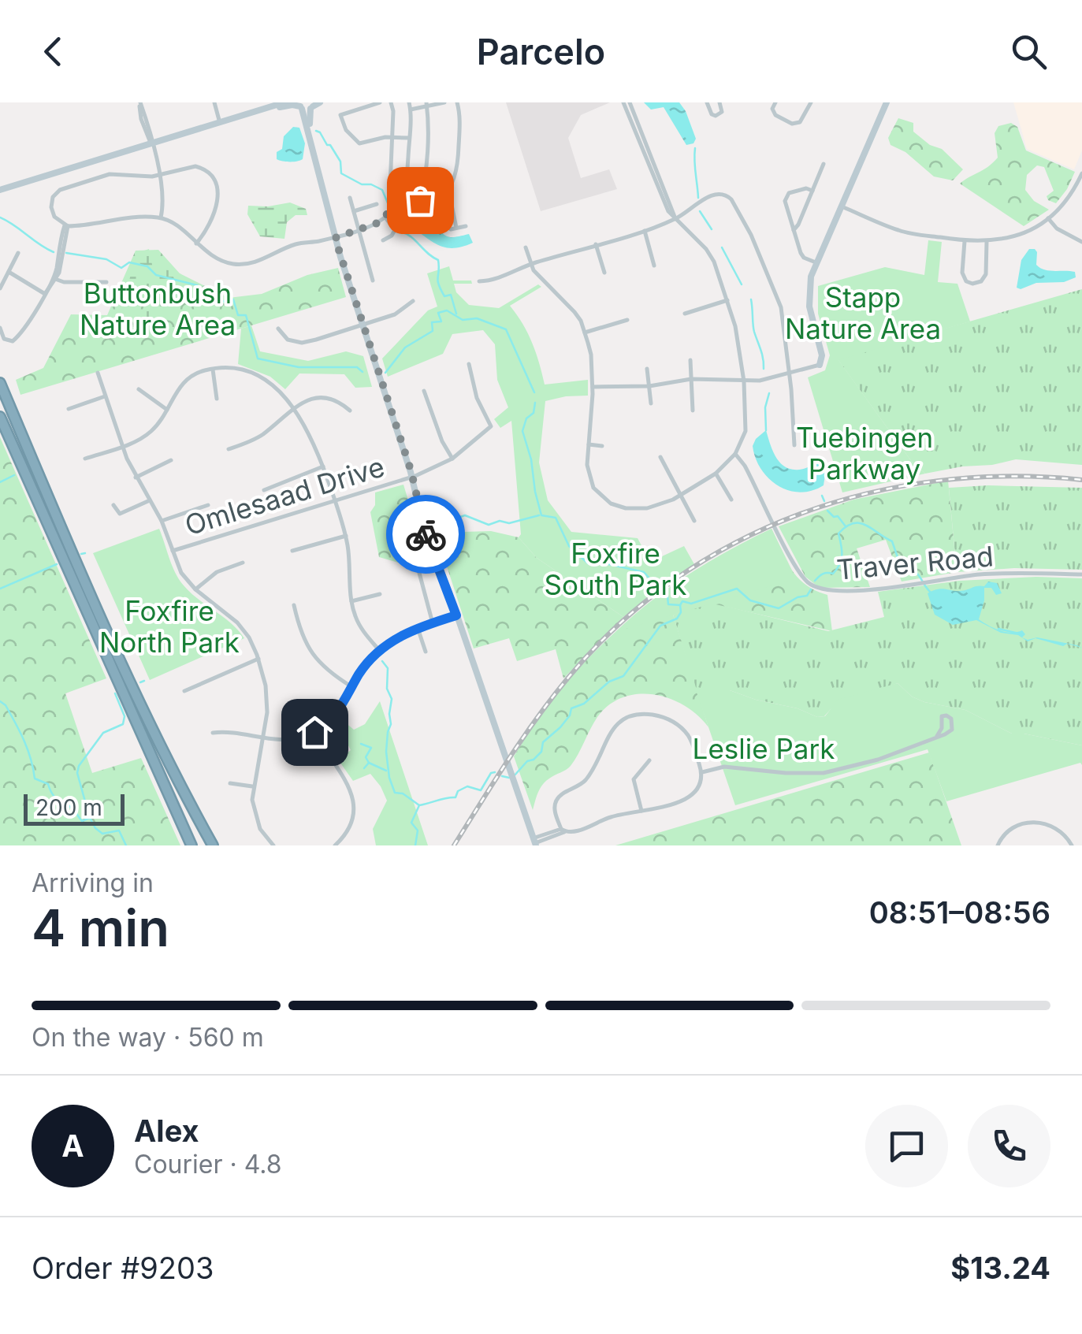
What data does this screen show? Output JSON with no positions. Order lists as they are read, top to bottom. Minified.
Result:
{"streets":{"street":["Omlesaad Drive","Traver Road"]},"parks":["Buttonbush Nature Area","Stapp Nature Area","Tuebingen Parkway","Foxfire South Park","Foxfire North Park","Leslie Park"],"scale_bar":"200 m","page":{"header":"Parcelo","scale":"200 m","heading":["4 min","Arriving in","08:51–08:56"],"panel":["Alex","Courier · 4.8","Order #9203","$13.24"],"bar":"On the way · 560 m","round":"A"}}
